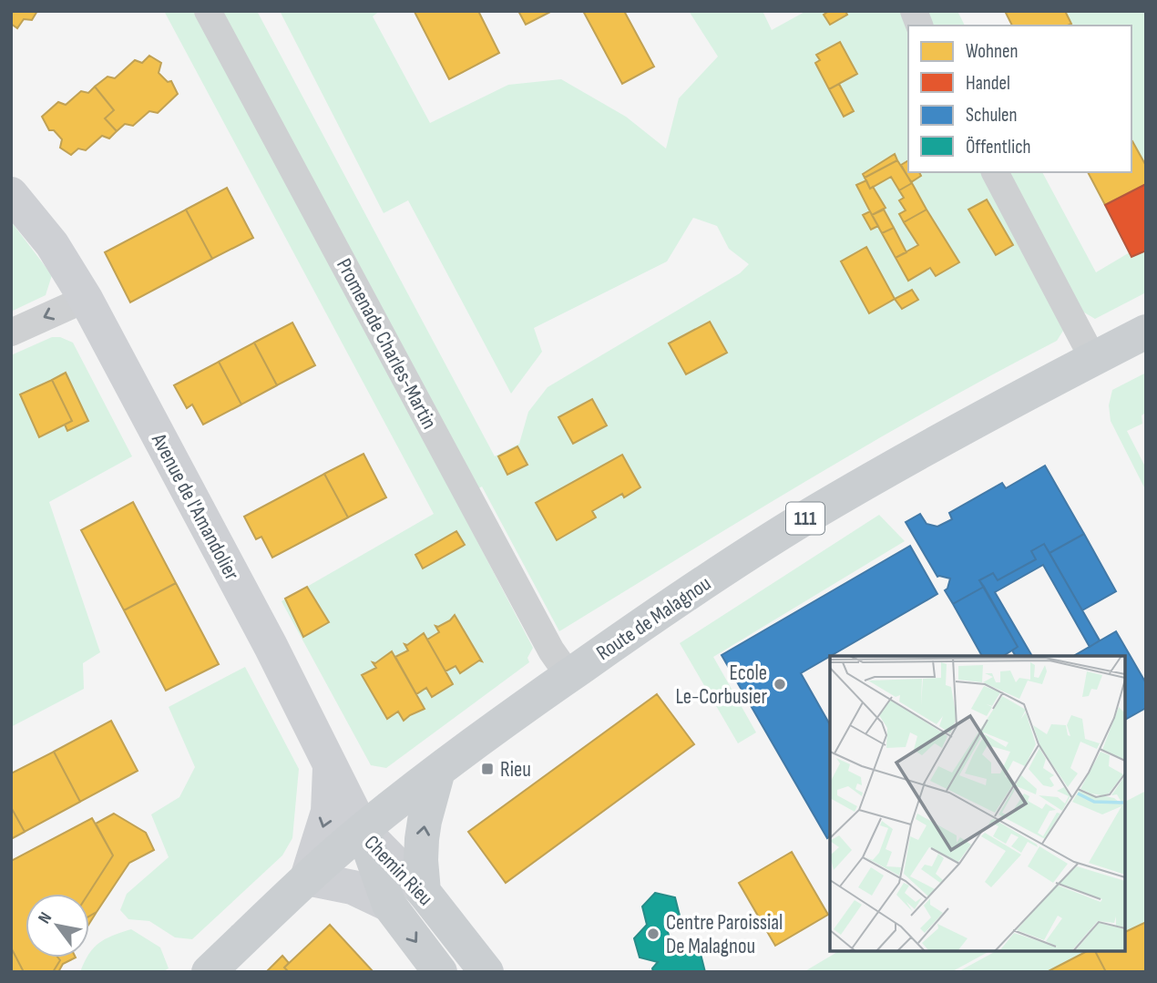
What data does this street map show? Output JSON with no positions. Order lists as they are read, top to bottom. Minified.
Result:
{"streets":{"main road":["Avenue de l'Amandolier","111","Route de Malagnou","Chemin Rieu"],"street":["Promenade Charles-Martin"]},"crossings":[["Promenade Charles-Martin","Route de Malagnou"],["Avenue de l'Amandolier","Route de Malagnou"],["Avenue de l'Amandolier","Chemin Rieu"],["Route de Malagnou","Chemin Rieu"]],"places":{"other":["Ecole Le-Corbusier","Centre Paroissial De Malagnou"],"transit":["Rieu"]},"legend":["Wohnen","Handel","Schulen","Öffentlich"],"north":"top left"}
